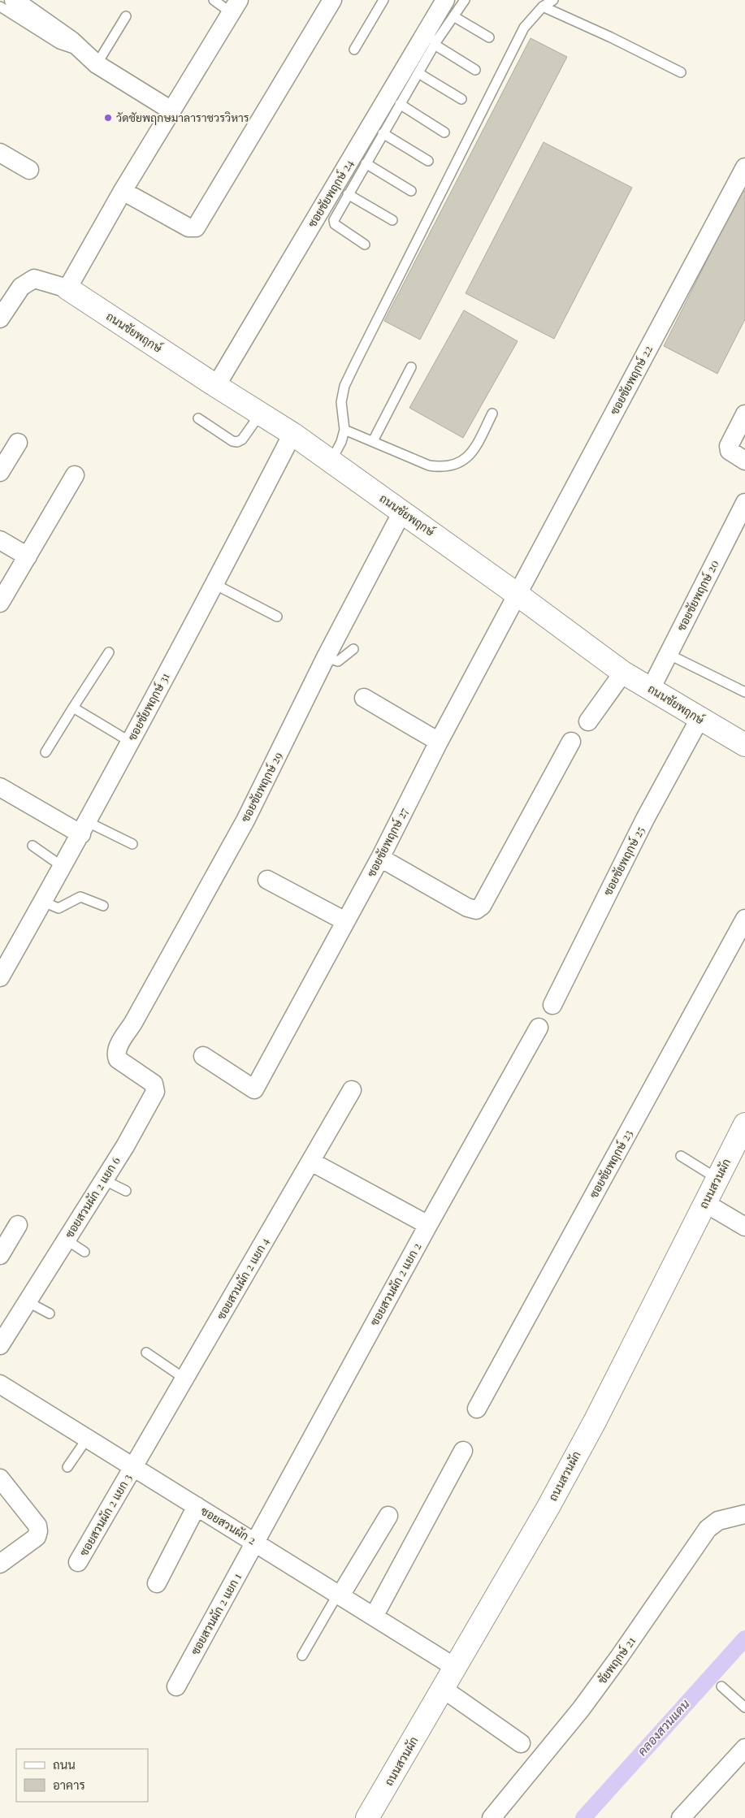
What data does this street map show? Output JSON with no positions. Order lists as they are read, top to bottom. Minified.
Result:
{"streets":{"street":["ซอยชัยพฤกษ์ 24","ถนนชัยพฤกษ์","ซอยชัยพฤกษ์ 22","ซอยชัยพฤกษ์ 20","ซอยชัยพฤกษ์ 31","ซอยชัยพฤกษ์ 29","ซอยชัยพฤกษ์ 27","ซอยชัยพฤกษ์ 25","ซอยชัยพฤกษ์ 23","ถนนสวนผัก","ซอยสวนผัก 2 แยก 6","ซอยสวนผัก 2 แยก 4","ซอยสวนผัก 2 แยก 2","ซอยสวนผัก 2 แยก 3","ซอยสวนผัก 2","ซอยสวนผัก 2 แยก 1","ชัยพฤกษ์ 21"]},"crossings":[["ซอยชัยพฤกษ์ 24","ถนนชัยพฤกษ์"],["ถนนชัยพฤกษ์","ซอยชัยพฤกษ์ 22"],["ถนนชัยพฤกษ์","ซอยชัยพฤกษ์ 20"],["ถนนชัยพฤกษ์","ซอยชัยพฤกษ์ 31"],["ถนนชัยพฤกษ์","ซอยชัยพฤกษ์ 29"],["ถนนชัยพฤกษ์","ซอยชัยพฤกษ์ 27"],["ถนนชัยพฤกษ์","ซอยชัยพฤกษ์ 25"],["ซอยชัยพฤกษ์ 22","ซอยชัยพฤกษ์ 27"],["ซอยชัยพฤกษ์ 29","ซอยสวนผัก 2 แยก 6"],["ถนนสวนผัก","ซอยสวนผัก 2"],["ซอยสวนผัก 2 แยก 4","ซอยสวนผัก 2 แยก 3"],["ซอยสวนผัก 2 แยก 4","ซอยสวนผัก 2"],["ซอยสวนผัก 2 แยก 2","ซอยสวนผัก 2"],["ซอยสวนผัก 2 แยก 2","ซอยสวนผัก 2 แยก 1"],["ซอยสวนผัก 2 แยก 3","ซอยสวนผัก 2"],["ซอยสวนผัก 2","ซอยสวนผัก 2 แยก 1"]],"water":["คลองสวนแดน"],"places":["วัดชัยพฤกษมาลาราชวรวิหาร"],"legend":["ถนน","อาคาร"]}
